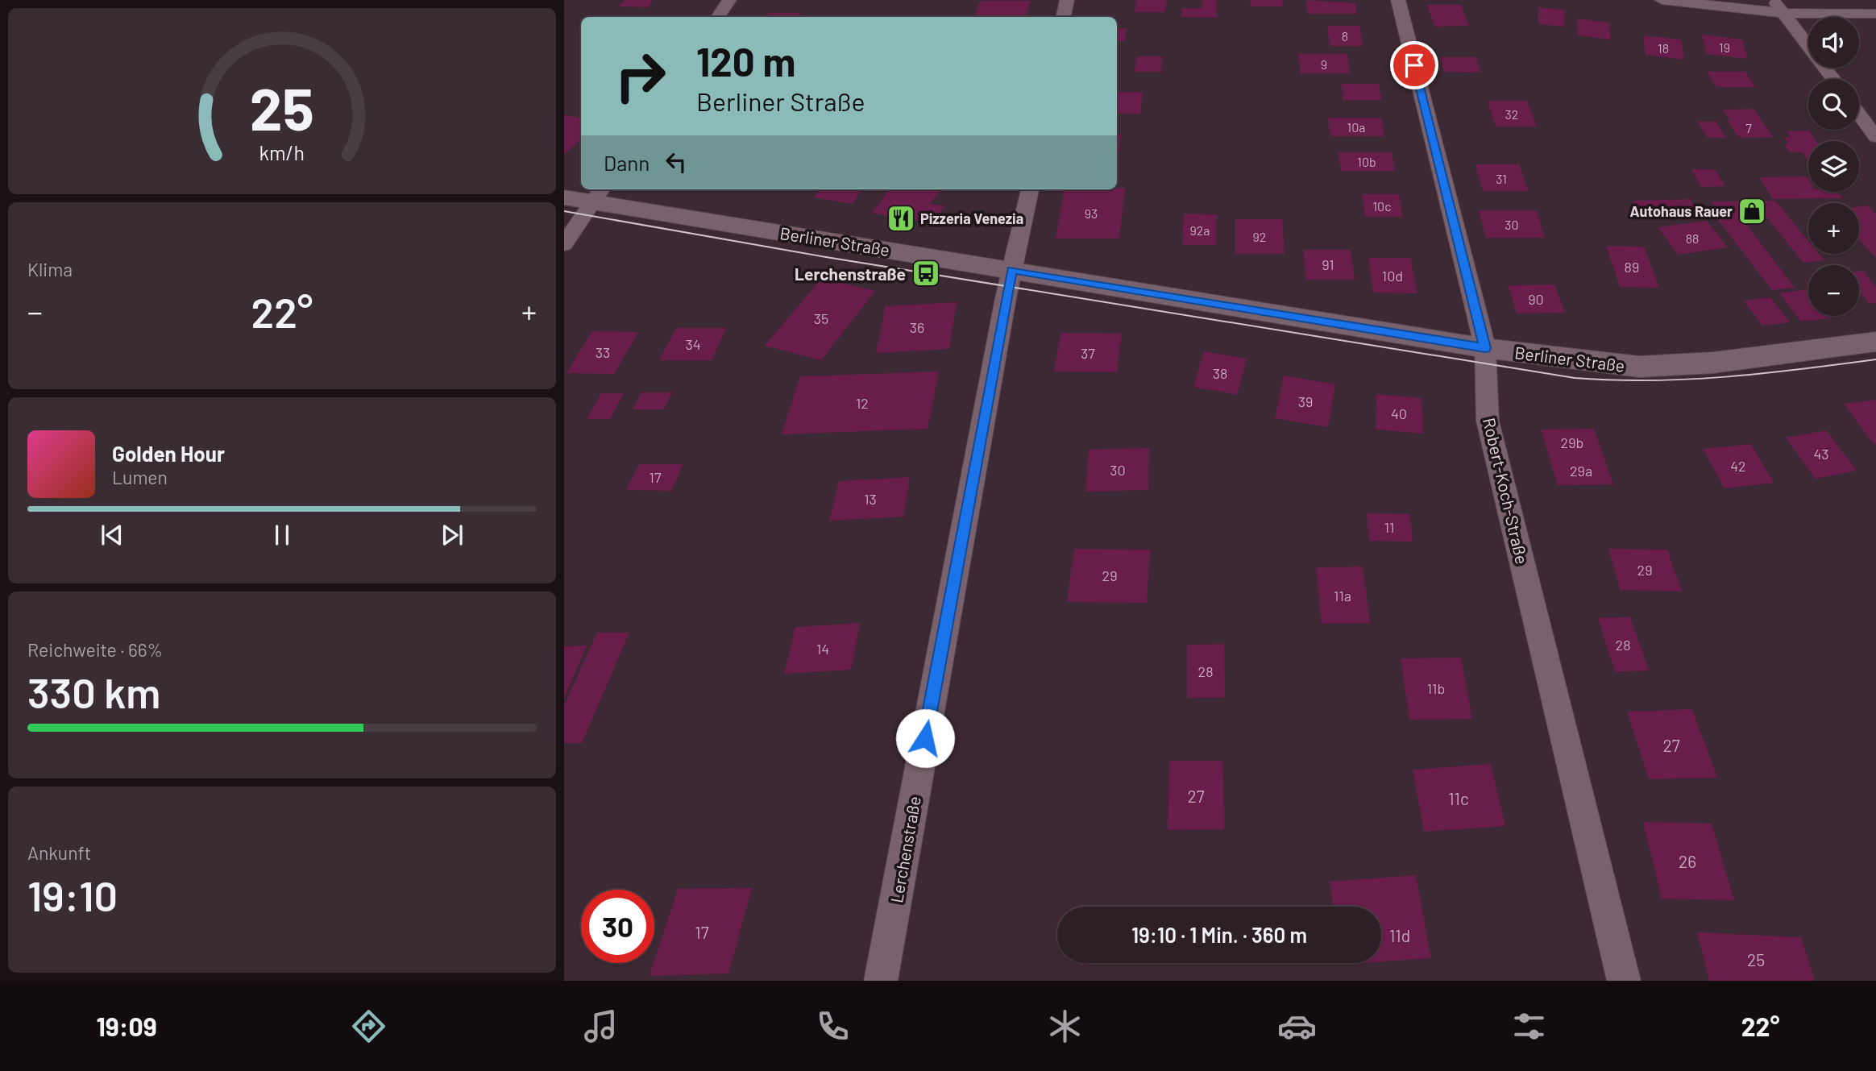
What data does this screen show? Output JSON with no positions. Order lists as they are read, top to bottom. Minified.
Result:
{"streets":{"street":["Berliner Straße","Robert-Koch-Straße","Lerchenstraße"]},"crossings":[["Berliner Straße","Robert-Koch-Straße"],["Berliner Straße","Lerchenstraße"]],"places":{"shop":["Autohaus Rauer"],"restaurant":["Pizzeria Venezia"],"bus stop":["Lerchenstraße"]},"house_numbers":["8","19","18","9","32","10a","7","10b","31","10c","93","30","92a","92","88","91","89","10d","90","35","36","34","33","37","38","39","12","40","29b","43","42","30","29a","17","13","11","29","29","11a","28","14","28","11b","27","27","11c","26","17","11d","25"],"page":{"map_buttons":["+","−"],"turn":["120 m","Berliner Straße"],"then":"Dann","tile":["Klima",["Reichweite · 66%","330 km"],["Ankunft","19:10"]],"heat":["−","22°","+"],"song":["Golden Hour","Lumen"],"limit":"30","trip":"19:10 · 1 Min. · 360 m","tabs":["19:09","22°"],"gauge":["25","km/h"]}}
